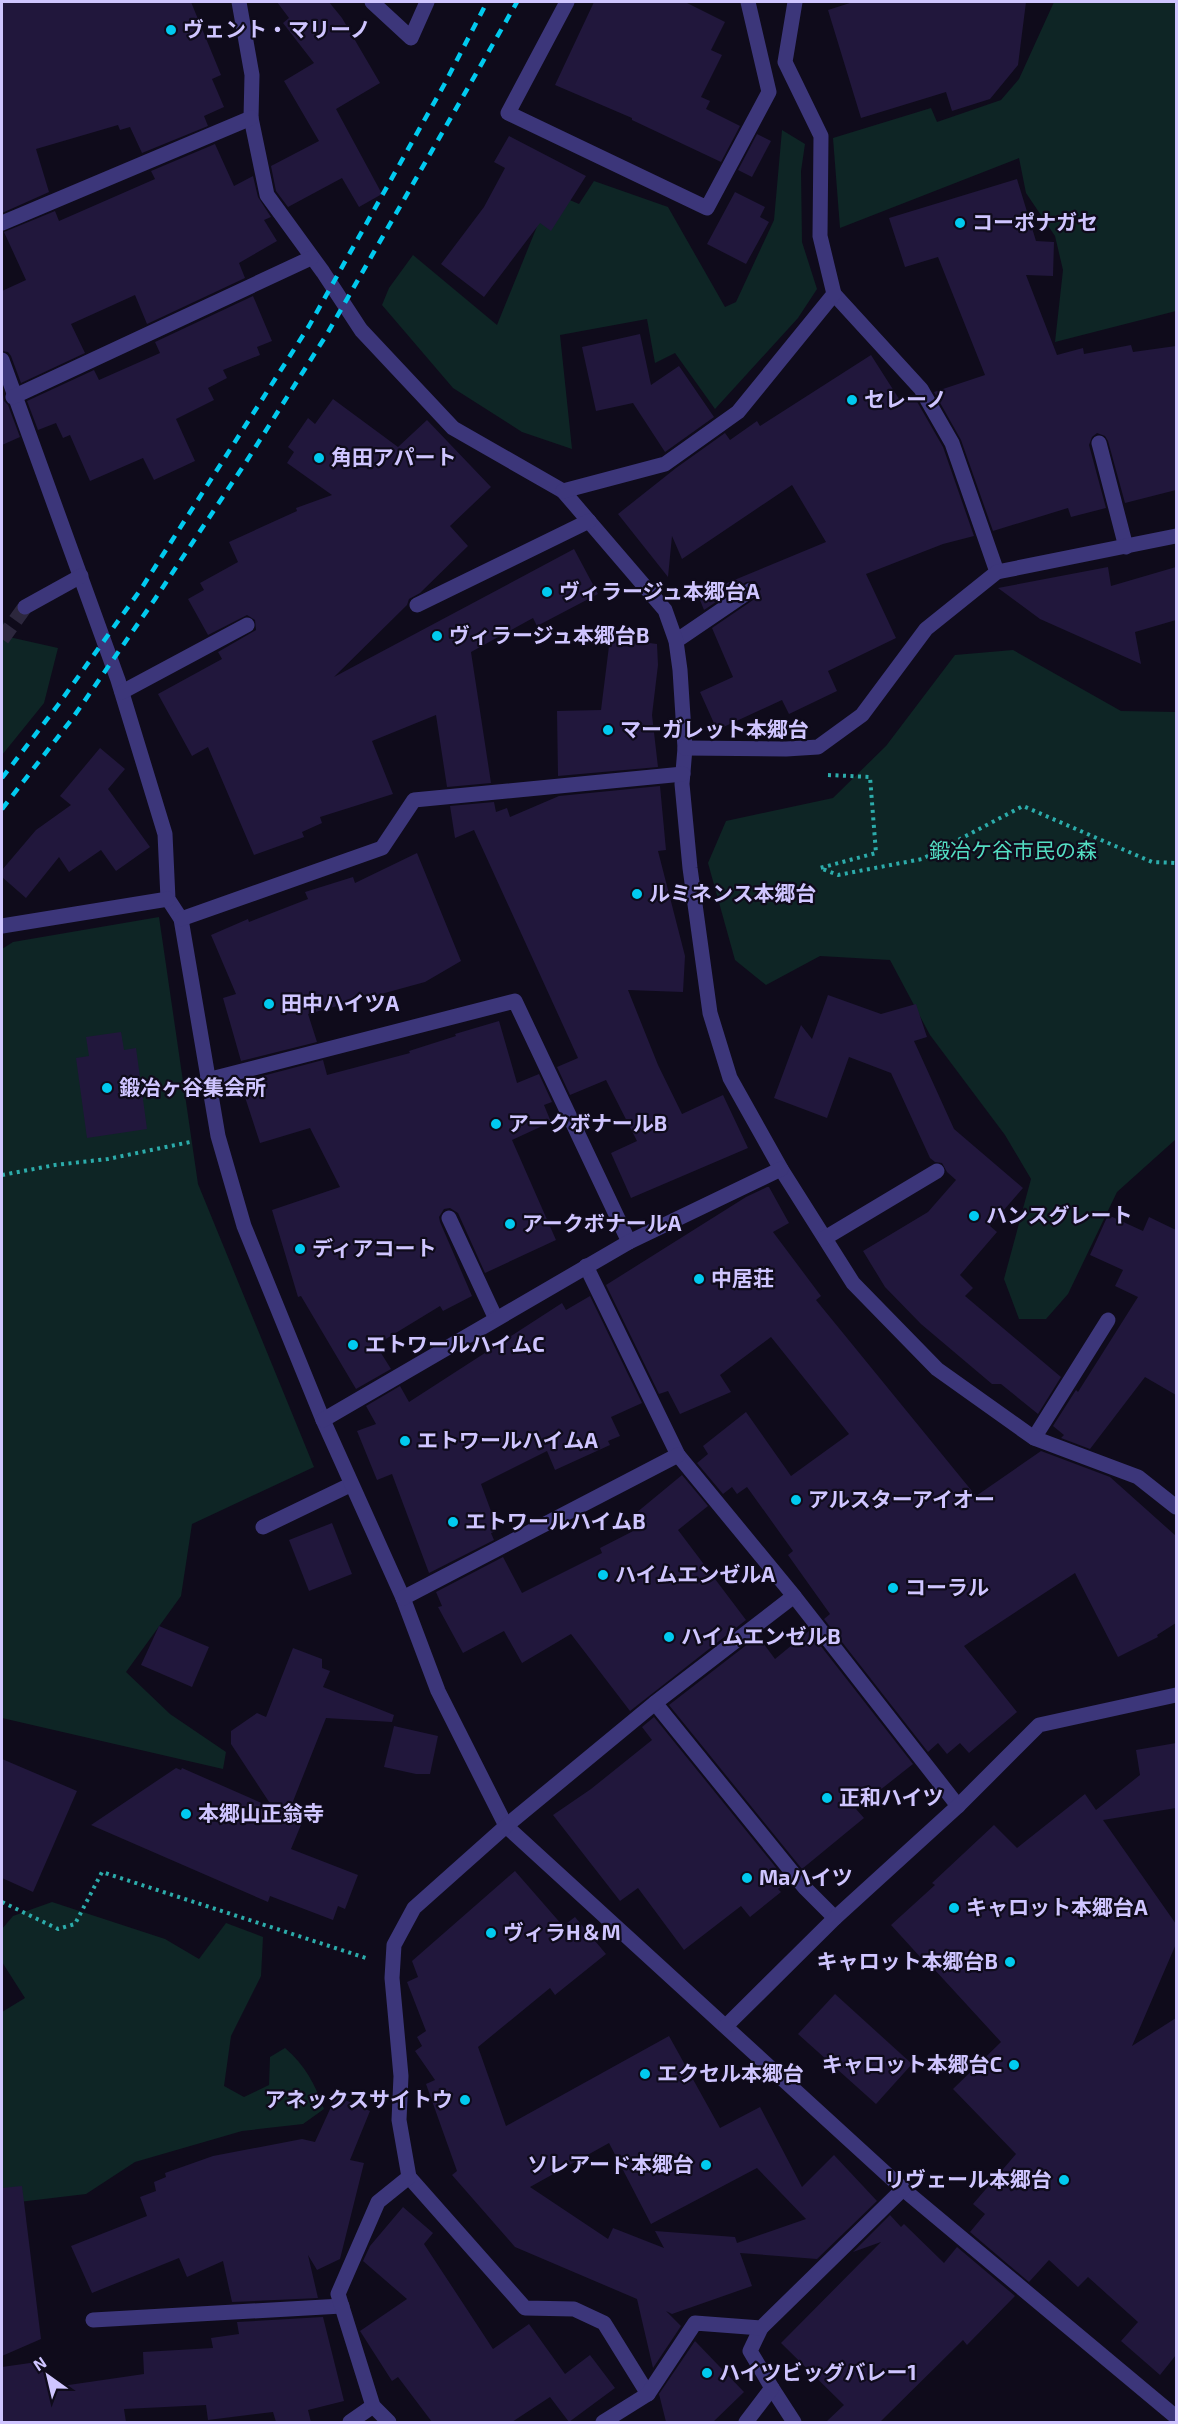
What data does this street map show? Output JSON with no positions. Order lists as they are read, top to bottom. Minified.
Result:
{"parks":["鍛冶ケ谷市民の森"],"places":["ヴェント・マリーノ","コーポナガセ","セレーノ","角田アパート","ヴィラージュ本郷台A","ヴィラージュ本郷台B","マーガレット本郷台","ルミネンス本郷台","田中ハイツA","鍛冶ヶ谷集会所","アークボナールB","ハンスグレート","アークボナールA","ディアコート","中居荘","エトワールハイムC","エトワールハイムA","アルスターアイオー","エトワールハイムB","ハイムエンゼルA","コーラル","ハイムエンゼルB","正和ハイツ","本郷山正翁寺","Maハイツ","キャロット本郷台A","ヴィラH＆M","キャロット本郷台B","キャロット本郷台C","エクセル本郷台","アネックスサイトウ","ソレアード本郷台","リヴェール本郷台","ハイツビッグバレー1"],"north":"top left"}
